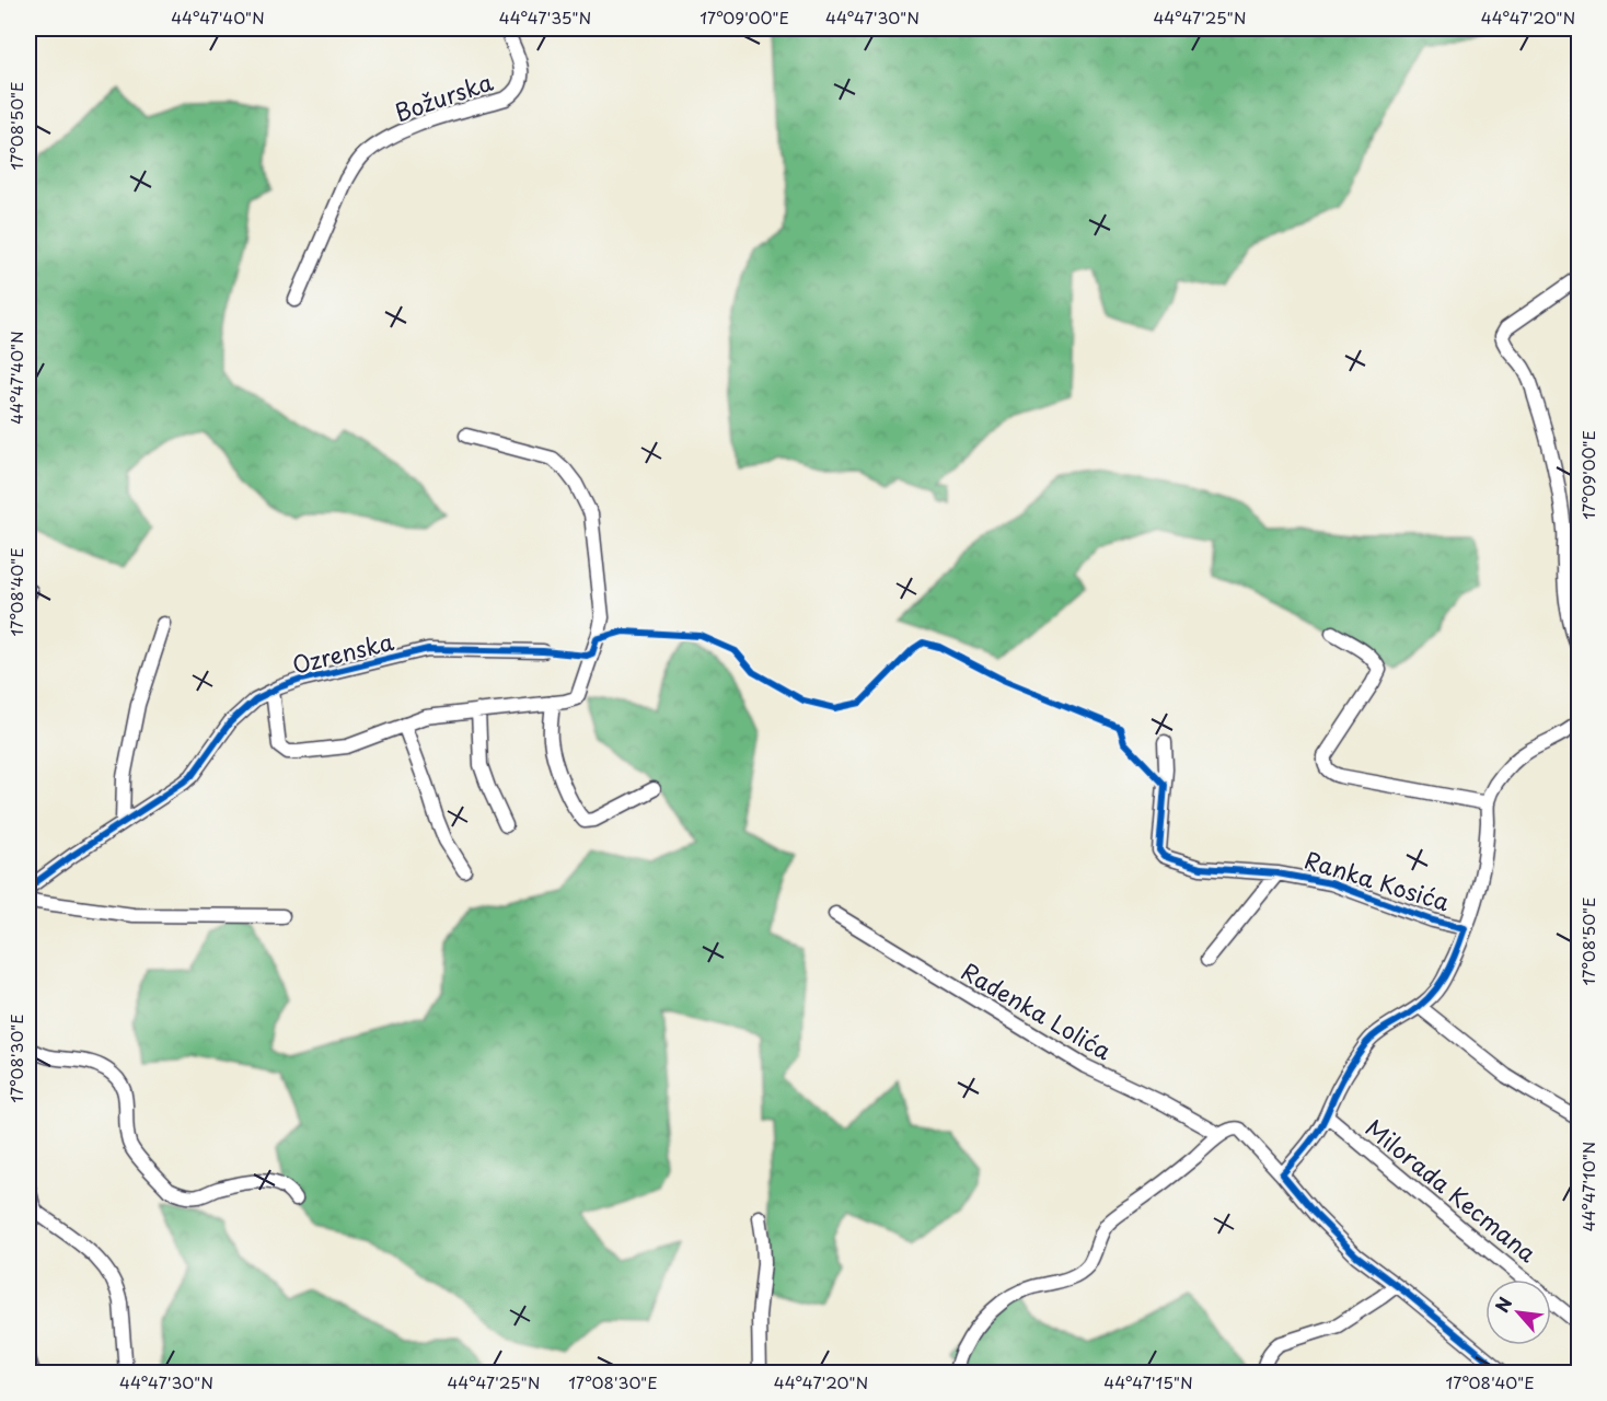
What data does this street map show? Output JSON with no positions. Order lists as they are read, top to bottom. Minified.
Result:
{"streets":{"street":["Božurska","Ozrenska","Ranka Kosića","Radenka Lolića","Milorada Kecmana"]},"north":"top left","coordinates":["44°47'40\"N","44°47'35\"N","17°09'00\"E","44°47'30\"N","44°47'25\"N","44°47'20\"N","17°08'50\"E","17°08'40\"E","17°08'30\"E","44°47'10\"N","44°47'15\"N"]}
